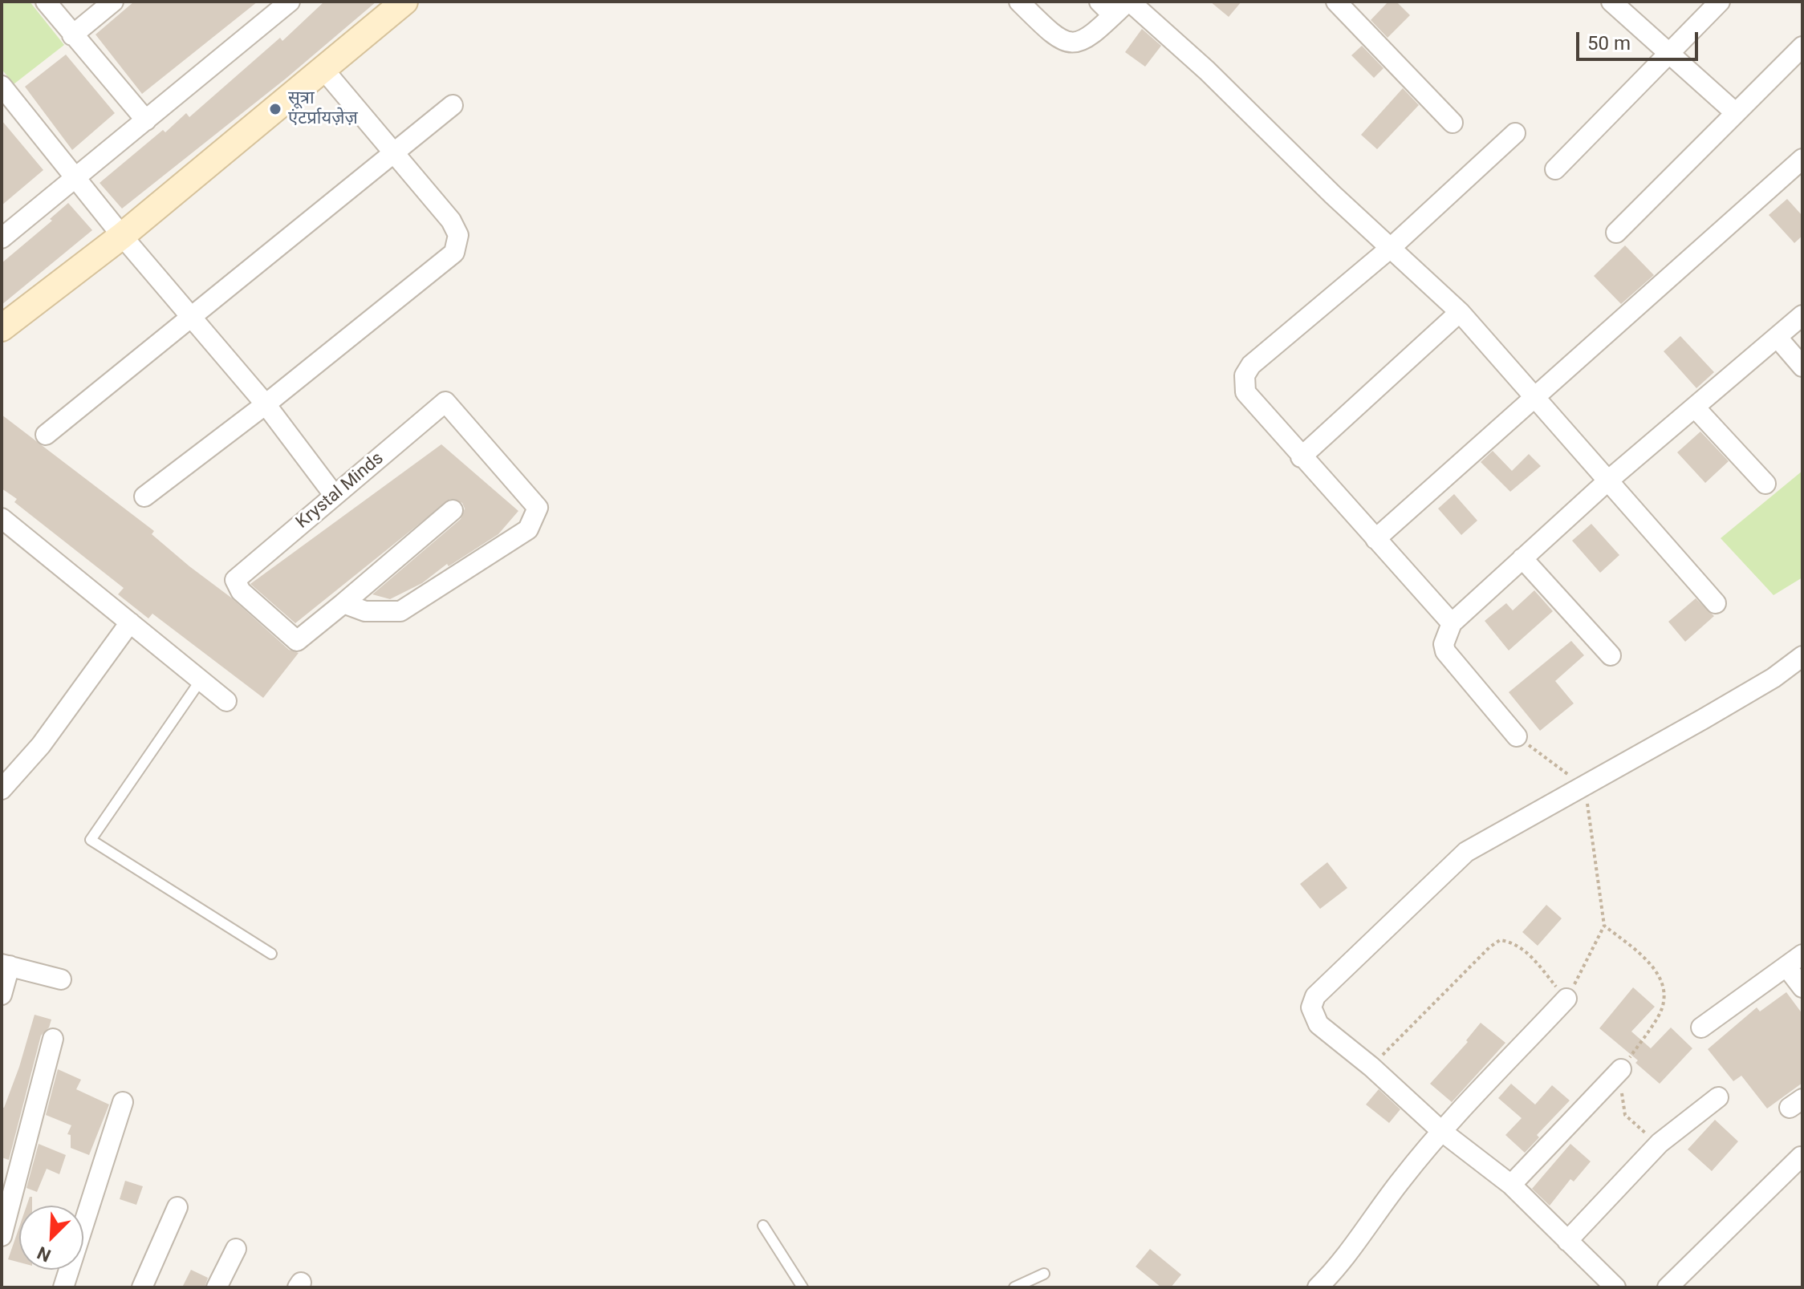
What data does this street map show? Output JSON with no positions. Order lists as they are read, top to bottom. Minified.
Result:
{"streets":{"street":["Krystal Minds"]},"places":["सूत्रा एंटर्प्रायज़ेज़"],"scale_bar":"50 m","north":"bottom left"}
